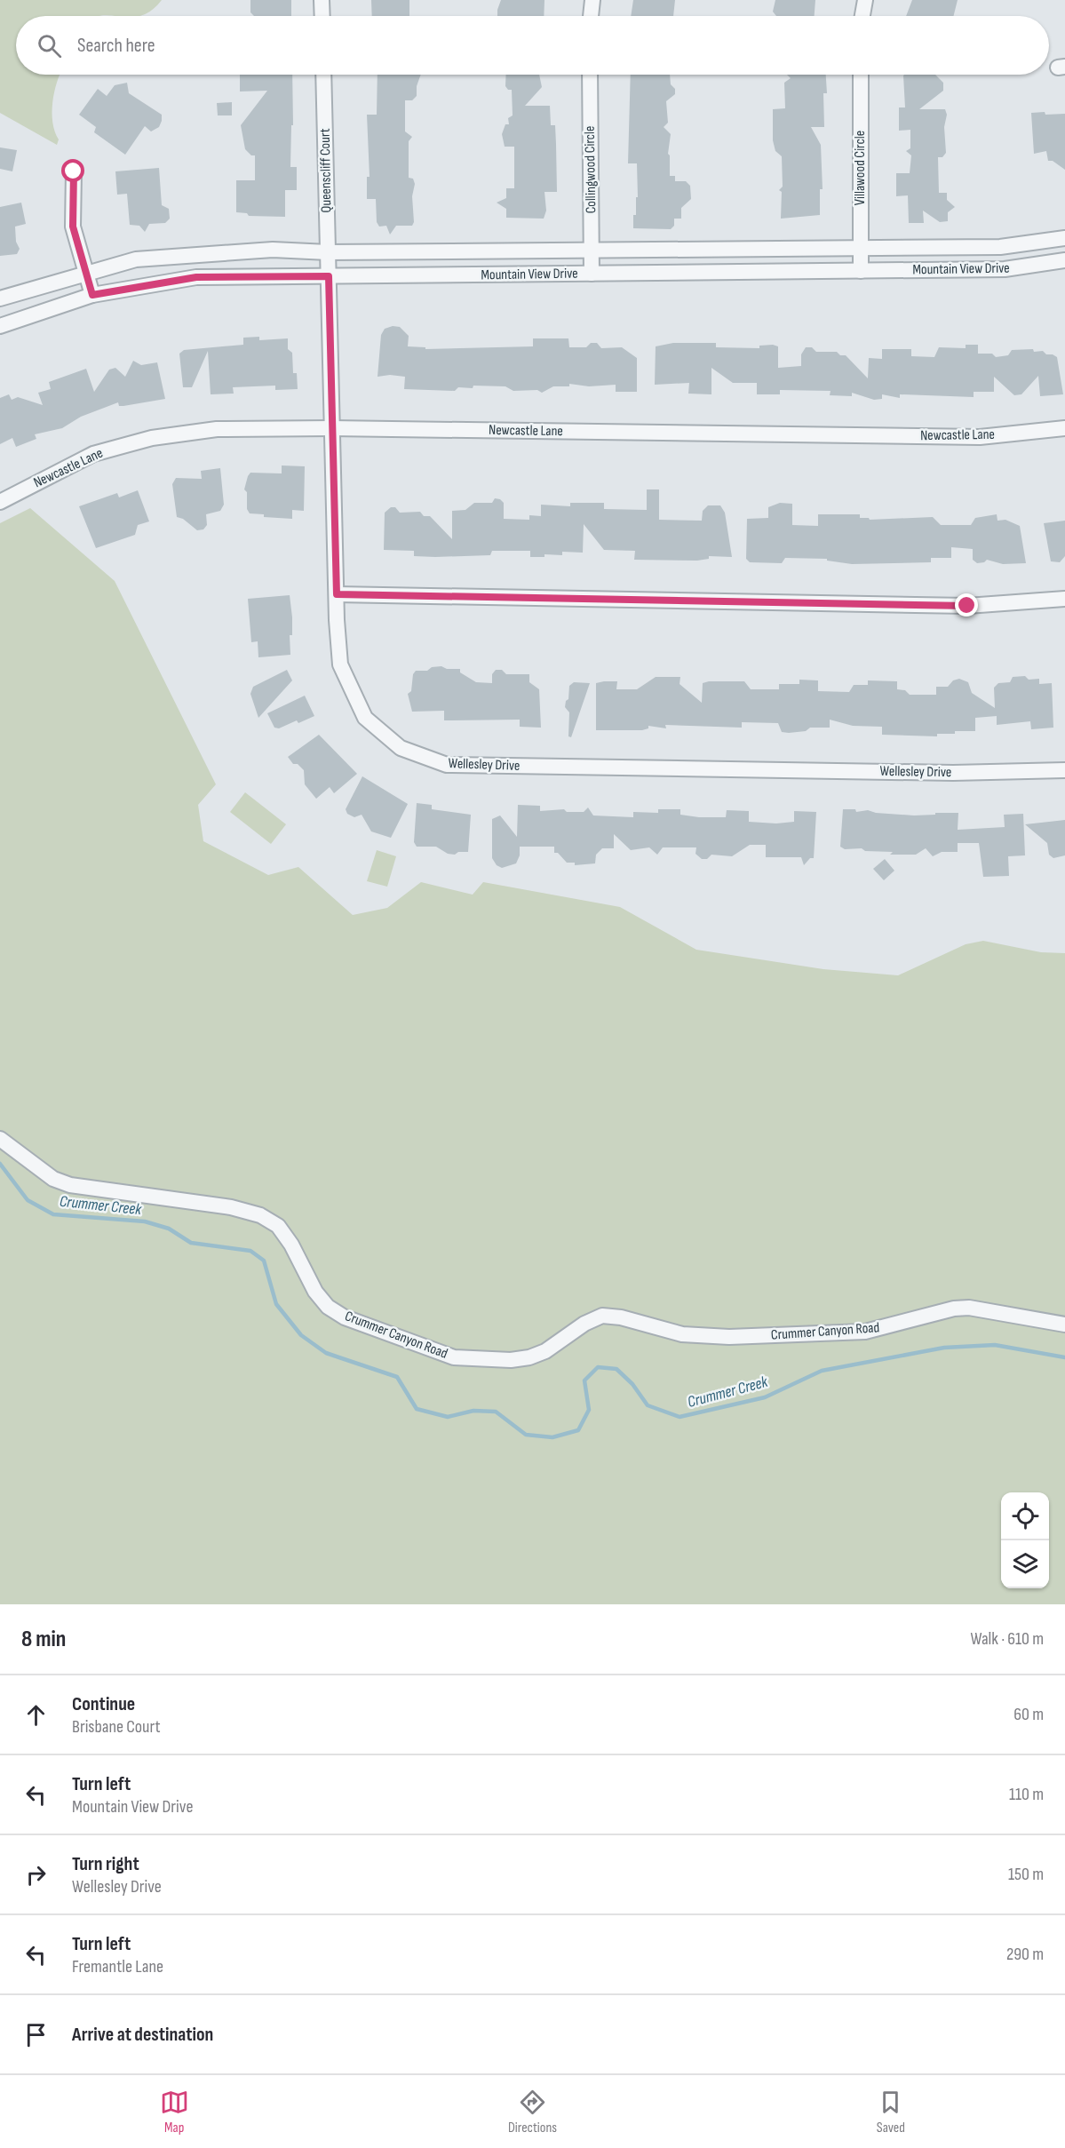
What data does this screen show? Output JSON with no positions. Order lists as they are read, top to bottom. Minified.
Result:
{"streets":{"street":["Villawood Circle","Collingwood Circle","Queenscliff Court","Mountain View Drive","Newcastle Lane","Wellesley Drive","Crummer Canyon Road"]},"crossings":[["Villawood Circle","Mountain View Drive"],["Collingwood Circle","Mountain View Drive"],["Queenscliff Court","Mountain View Drive"],["Queenscliff Court","Wellesley Drive"],["Mountain View Drive","Wellesley Drive"],["Newcastle Lane","Wellesley Drive"]],"water":["Crummer Creek"],"page":{"search":"Search here","heading":["8 min","Walk · 610 m"],"list":[["Continue","Brisbane Court","60 m"],["Turn left","Mountain View Drive","110 m"],["Turn right","Wellesley Drive","150 m"],["Turn left","Fremantle Lane","290 m"],"Arrive at destination"],"nav":["Map","Directions","Saved"]}}
